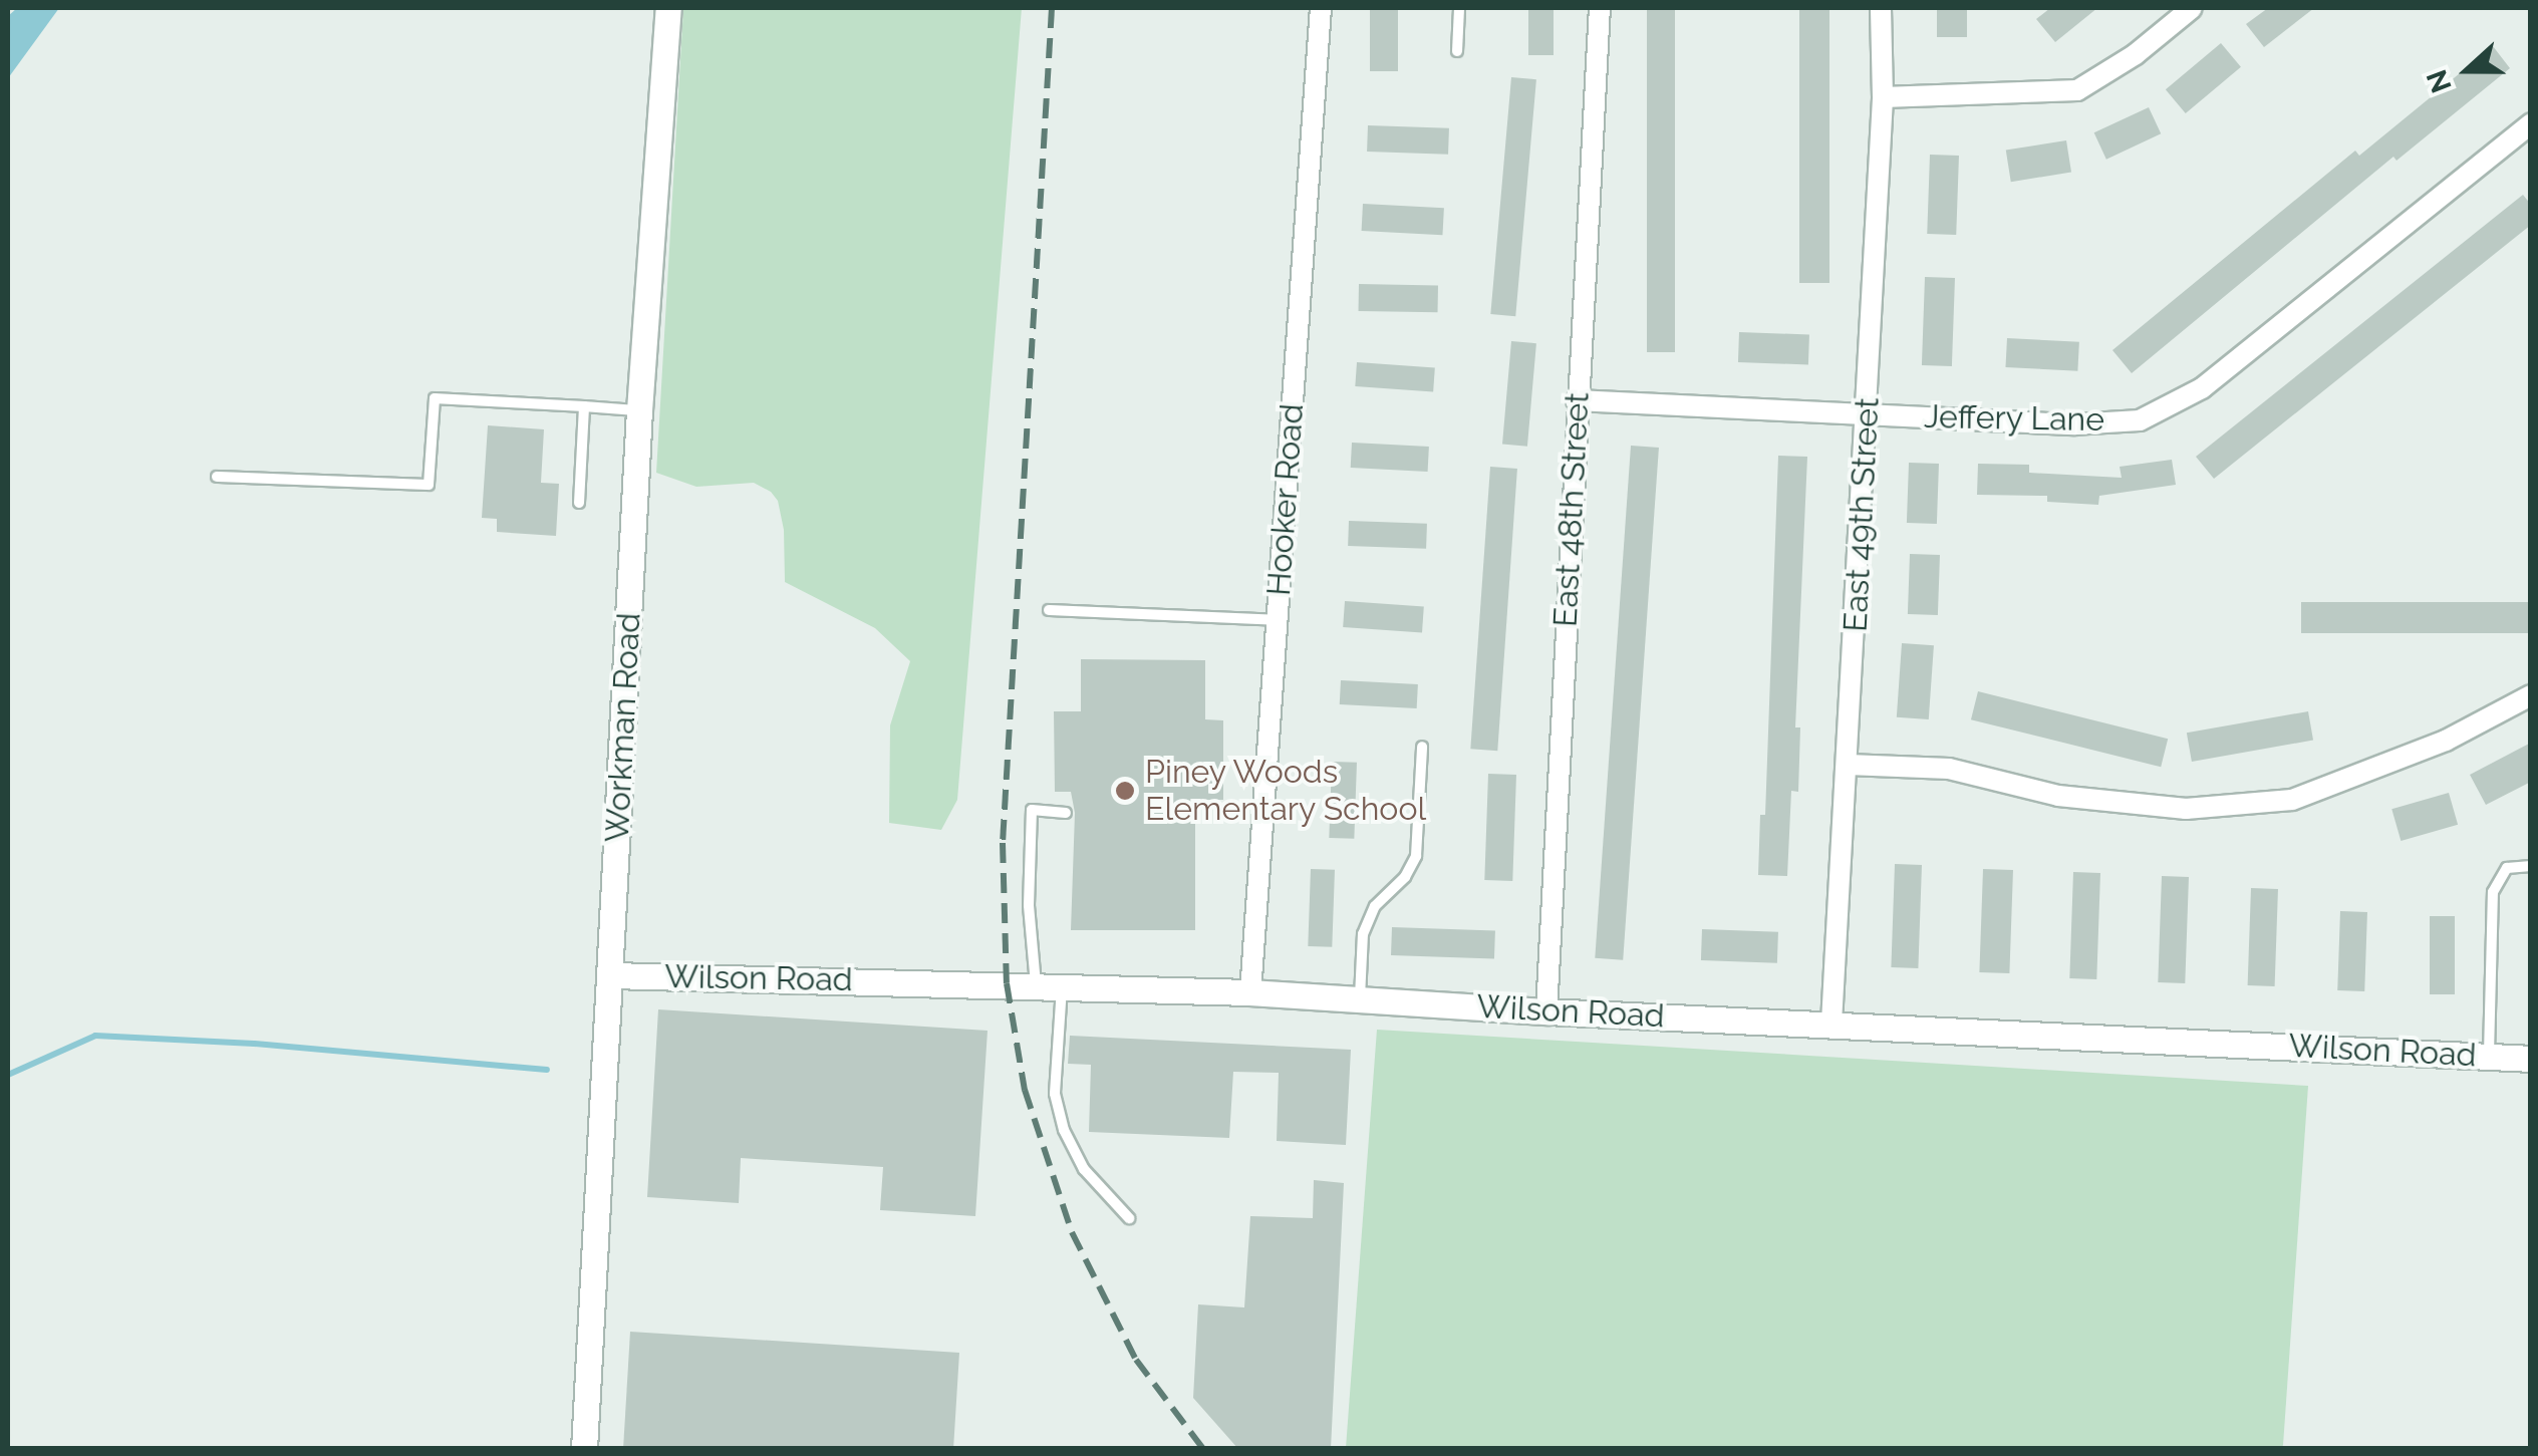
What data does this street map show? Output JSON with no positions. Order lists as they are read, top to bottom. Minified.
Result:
{"streets":{"street":["Jeffery Lane","Hooker Road","East 48th Street","East 49th Street","Workman Road","Wilson Road"]},"crossings":[["Jeffery Lane","East 48th Street"],["Jeffery Lane","East 49th Street"],["Hooker Road","Wilson Road"],["East 48th Street","Wilson Road"],["East 49th Street","Wilson Road"],["Workman Road","Wilson Road"]],"places":["Piney Woods Elementary School"],"north":"left"}
